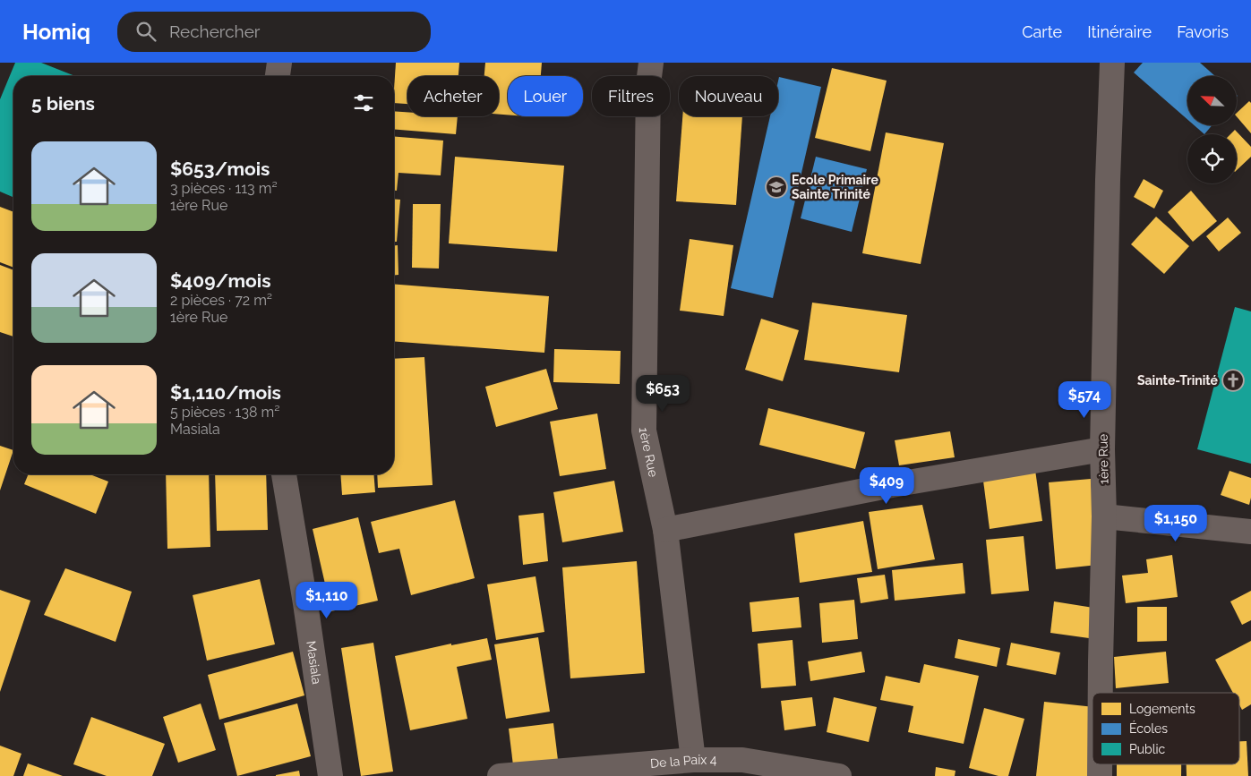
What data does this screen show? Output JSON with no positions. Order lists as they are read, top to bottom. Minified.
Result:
{"streets":{"street":["1ère Rue","Masiala","De la Paix 4"]},"crossings":[["1ère Rue","De la Paix 4"]],"places":{"school or university":["Ecole Primaire Sainte Trinité"],"church":["Sainte-Trinité"]},"legend":["Logements","Écoles","Public"],"north":"top left","page":{"header":"Homiq","search":"Rechercher","nav":["Carte","Itinéraire","Favoris"],"chip":["Acheter","Louer","Filtres","Nouveau"],"heading":"5 biens","list":[{"name":"$653/mois","note":"3 pièces · 113 m² · 1ère Rue"},{"name":"$409/mois","note":"2 pièces · 72 m² · 1ère Rue"},{"name":"$1,110/mois","note":"5 pièces · 138 m² · Masiala"}],"price":["$653","$574","$409","$1,150","$1,110"]}}
